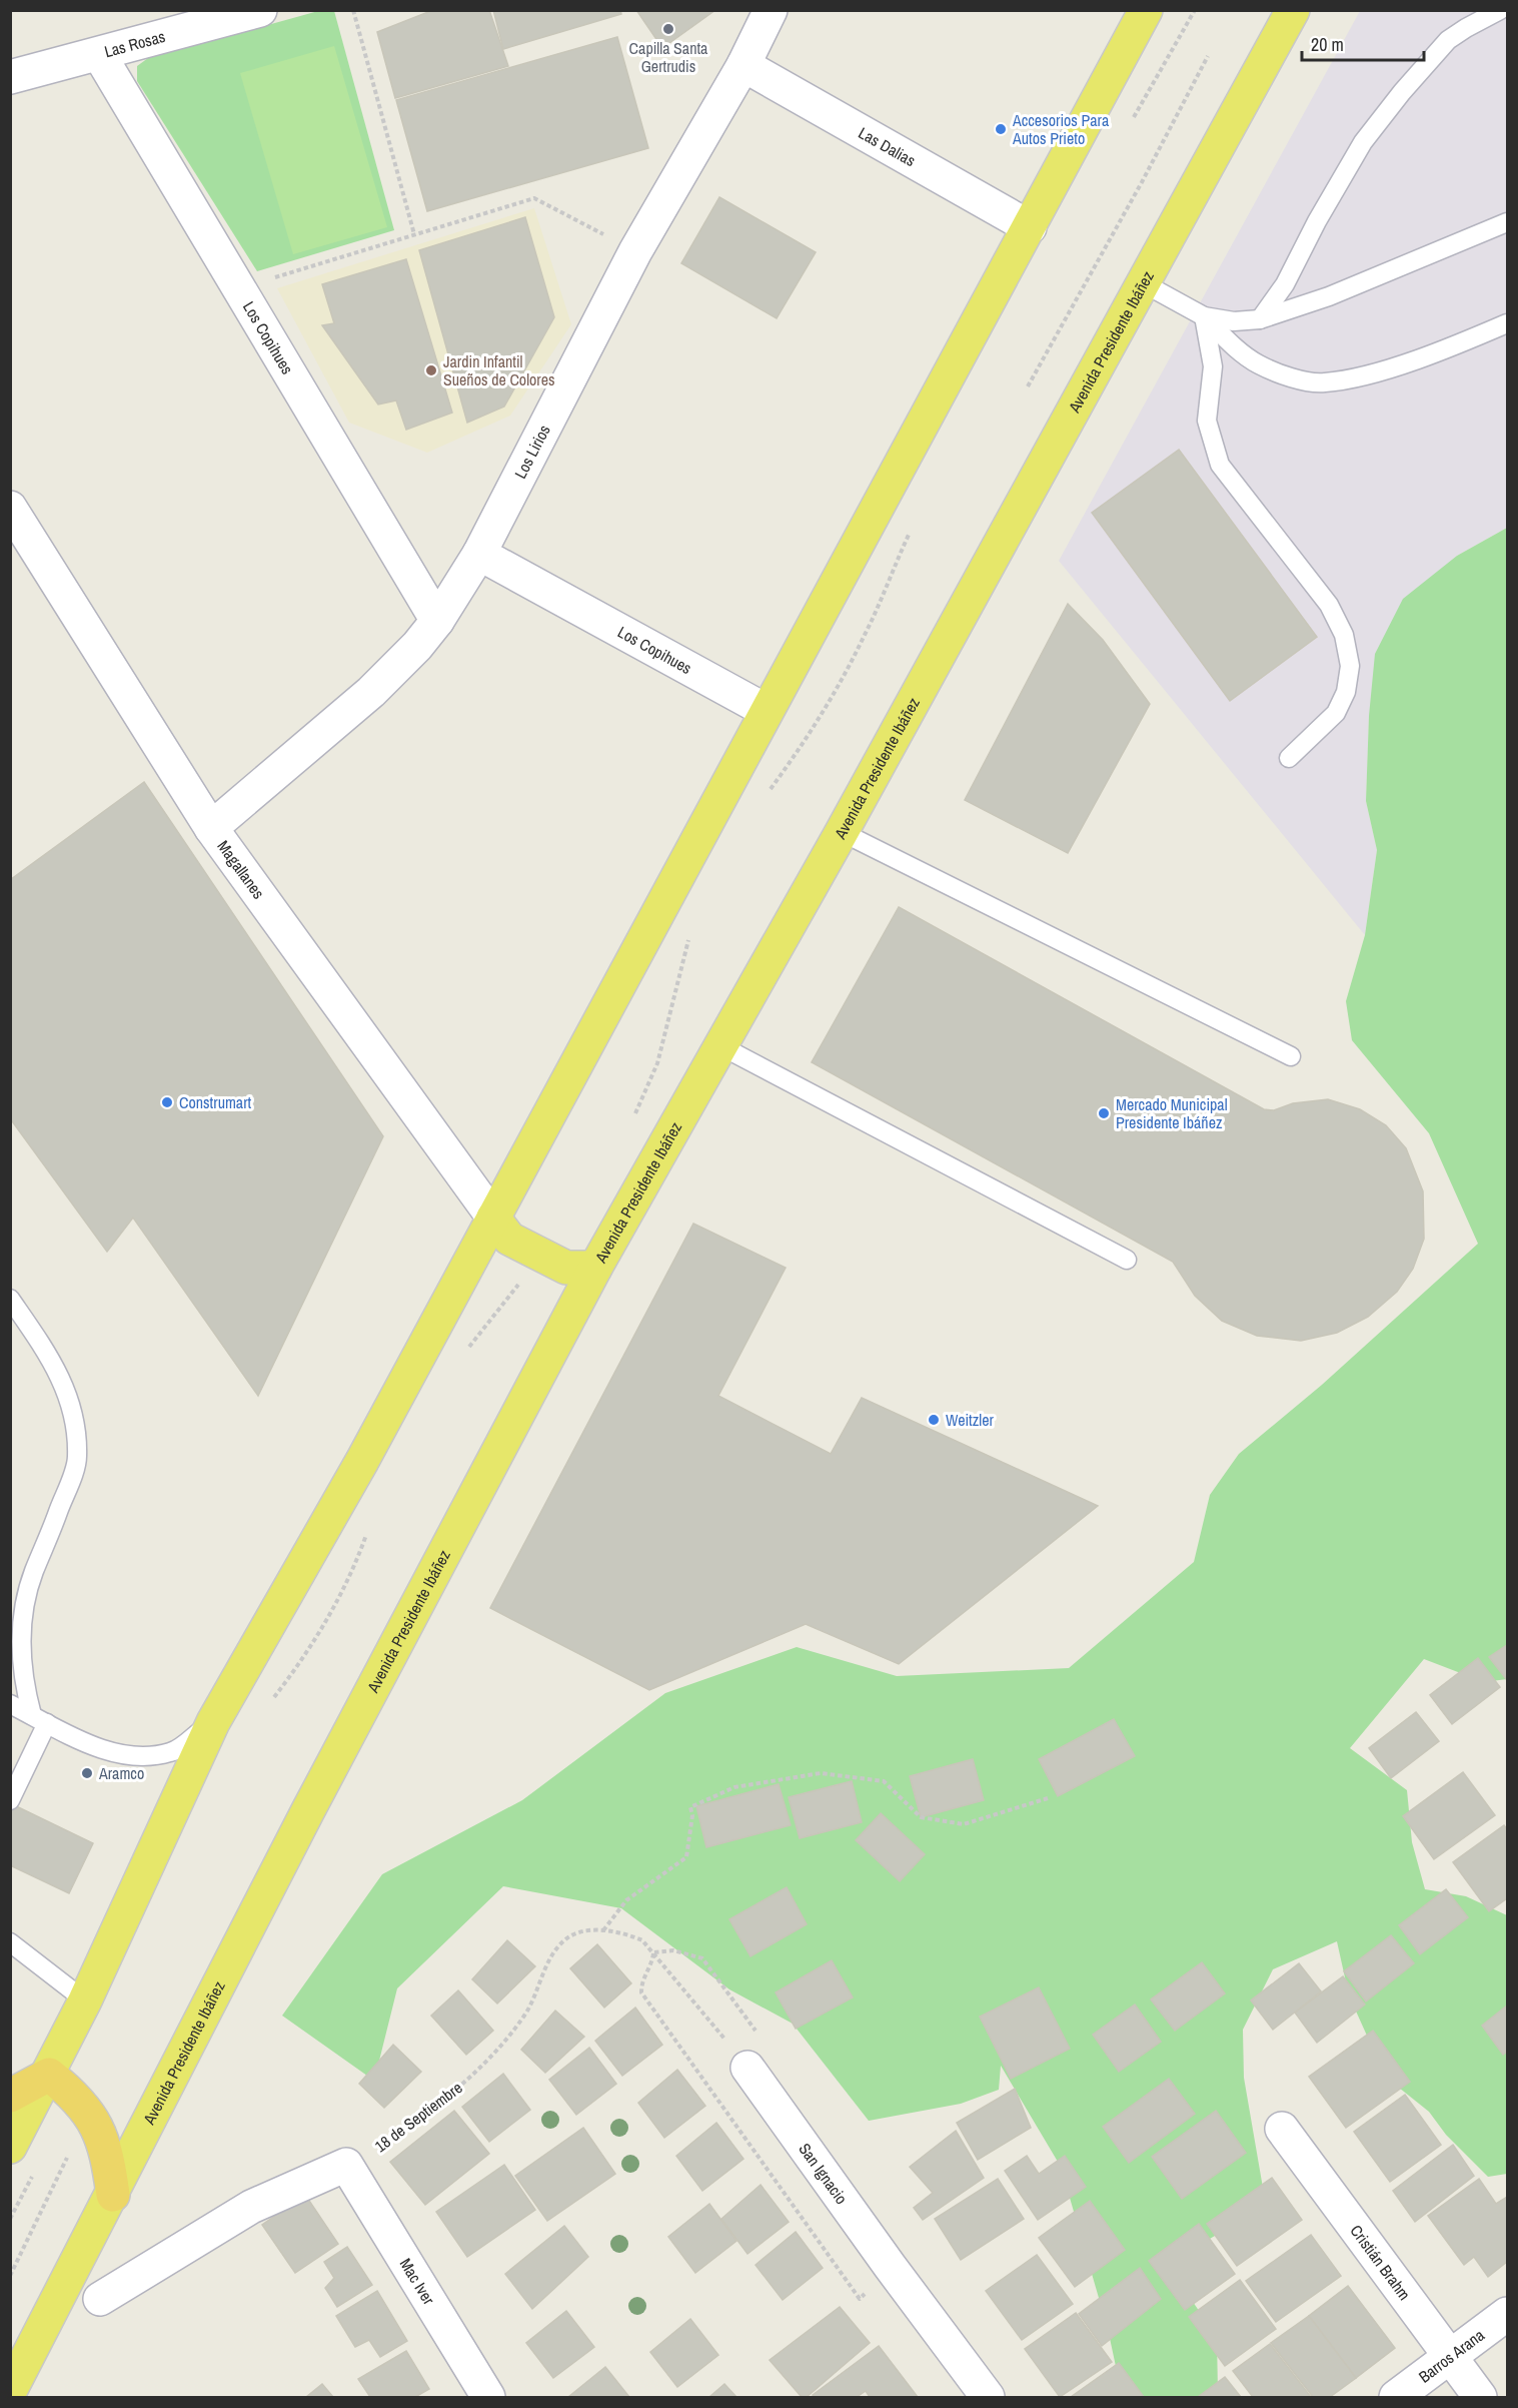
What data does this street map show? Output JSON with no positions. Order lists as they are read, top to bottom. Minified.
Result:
{"streets":{"main road":["Avenida Presidente Ibáñez"],"street":["Las Rosas","Las Dalias","Los Copihues","Los Lirios","Magallanes","San Ignacio","Cristián Brahm","Mac Iver","Barros Arana"],"path":["18 de Septiembre"]},"crossings":[["Las Rosas","Los Copihues"],["Las Dalias","Los Lirios"],["Los Copihues","Los Lirios"],["Los Lirios","Magallanes"],["18 de Septiembre","Mac Iver"],["Cristián Brahm","Barros Arana"]],"places":["Capilla Santa Gertrudis","Accesorios Para Autos Prieto","Jardin Infantil Sueños de Colores","Construmart","Mercado Municipal Presidente Ibáñez","Weitzler","Aramco"],"scale_bar":"20 m"}
